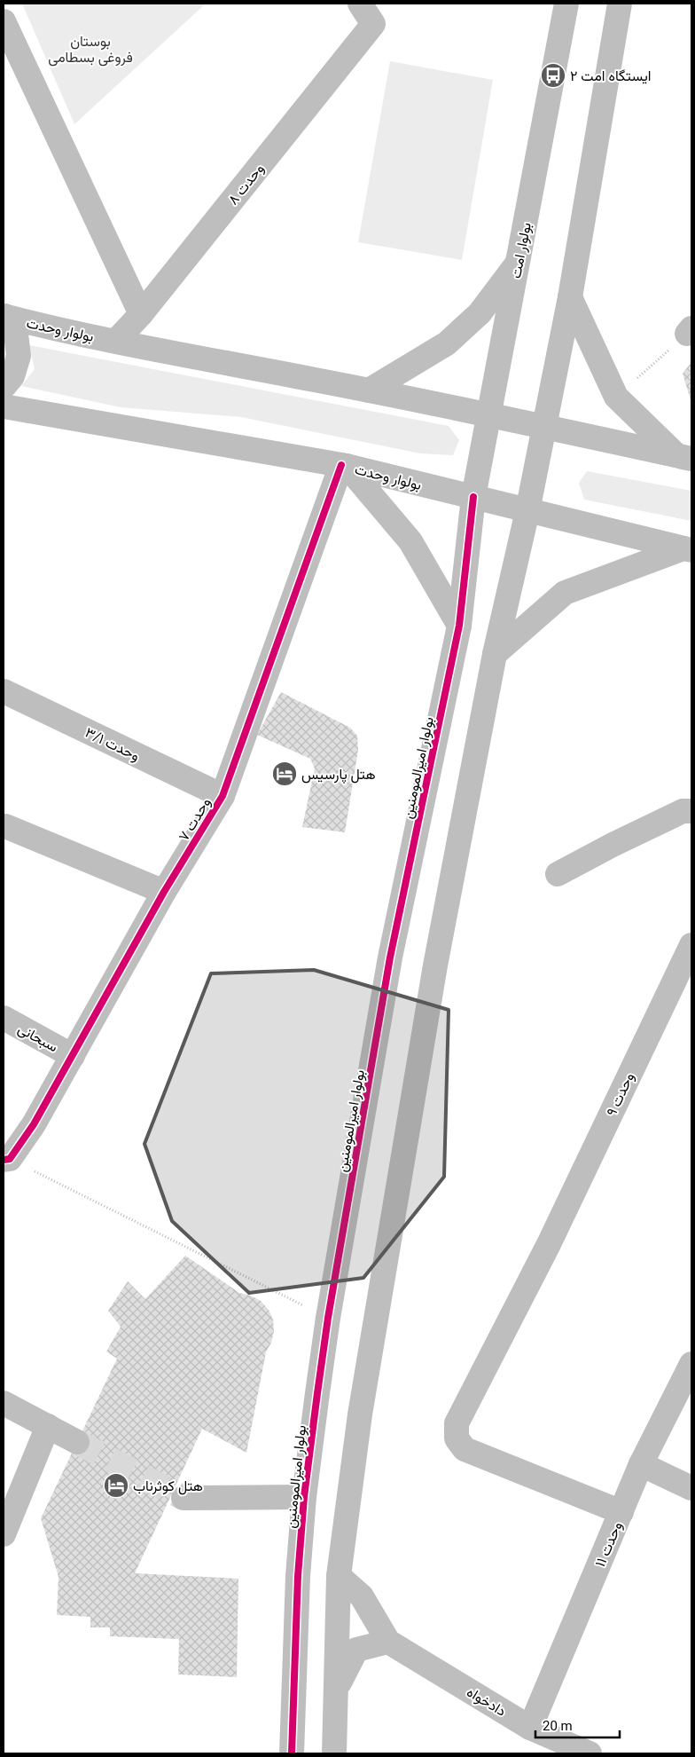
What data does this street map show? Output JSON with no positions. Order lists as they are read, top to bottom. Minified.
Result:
{"streets":{"street":["وحدت ۸","بولوار امت","بولوار وحدت","وحدت ۳/۱","بولوار امیرالمومنین","وحدت ۷","سبحانی","وحدت ۹","وحدت ۱۱","دادخواه"]},"crossings":[["وحدت ۸","بولوار وحدت"],["بولوار امت","بولوار وحدت"],["بولوار امت","بولوار امیرالمومنین"],["بولوار وحدت","بولوار امیرالمومنین"],["بولوار وحدت","وحدت ۷"],["وحدت ۳/۱","وحدت ۷"],["وحدت ۷","سبحانی"],["وحدت ۹","وحدت ۱۱"],["وحدت ۱۱","دادخواه"]],"parks":["بوستان فروغی بسطامی"],"places":{"bus stop":["ایستگاه امت ۲"],"hotel":["هتل پارسیس","هتل کوثرناب"]},"scale_bar":"20 m"}
